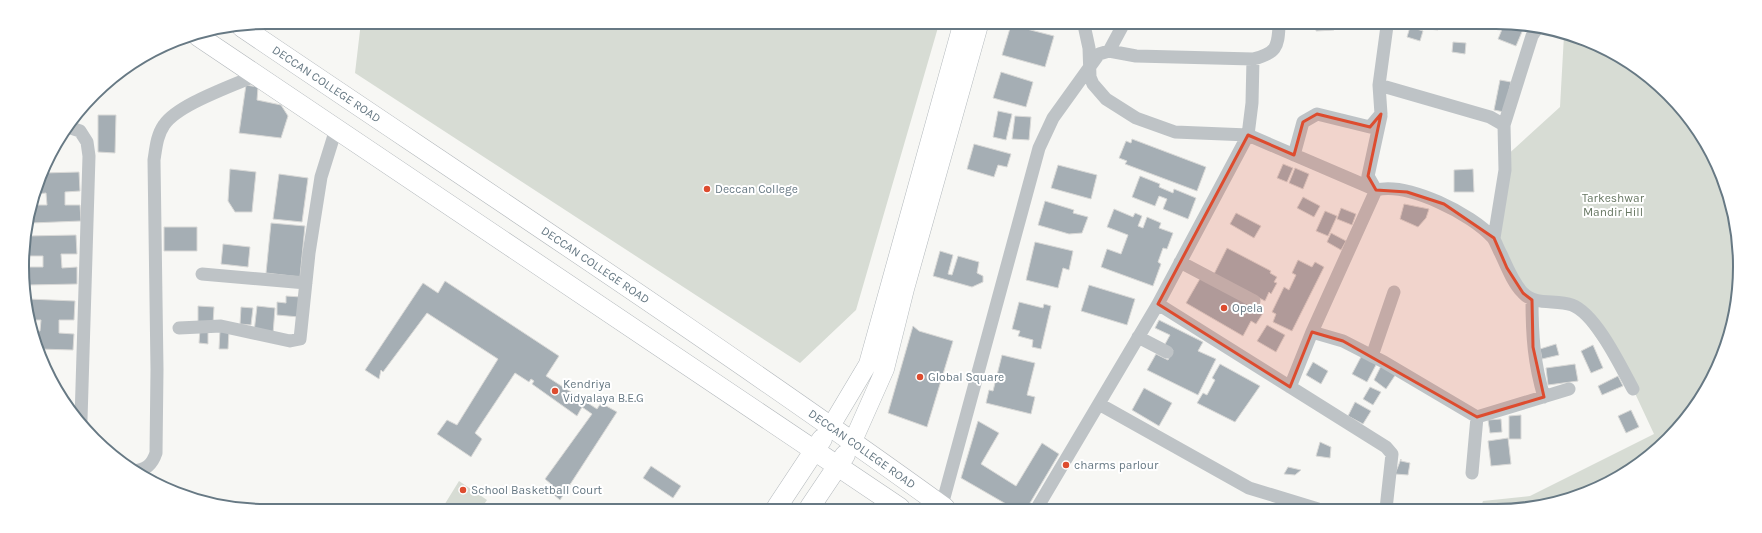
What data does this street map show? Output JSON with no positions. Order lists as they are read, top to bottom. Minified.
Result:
{"streets":{"main road":["DECCAN COLLEGE ROAD"]},"parks":["Tarkeshwar Mandir Hill"],"places":["Deccan College","Opela","Global Square","Kendriya Vidyalaya B.E.G","charms parlour","School Basketball Court"]}
